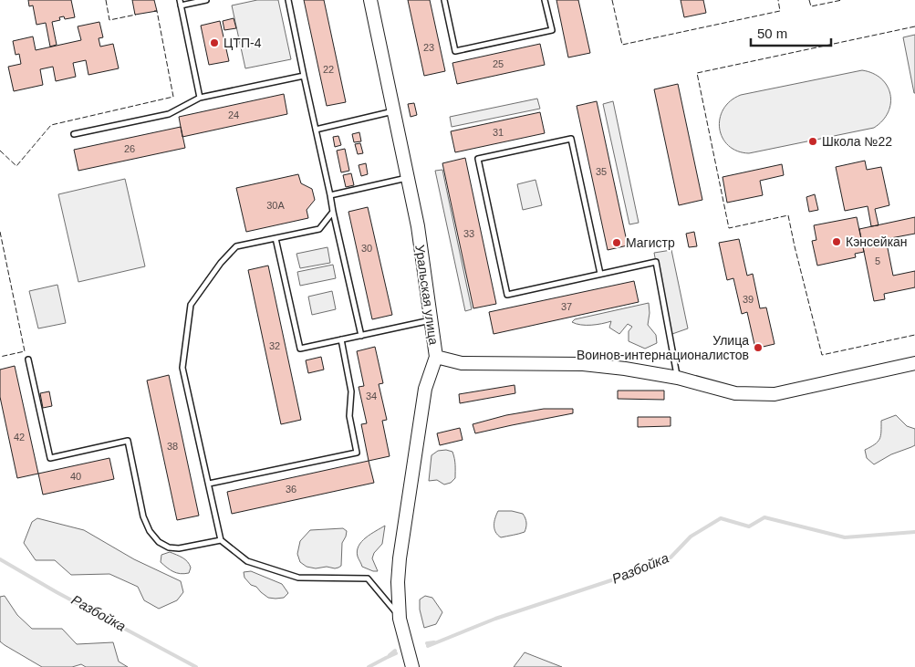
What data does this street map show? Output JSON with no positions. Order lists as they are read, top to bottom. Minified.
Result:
{"streets":{"street":["Уральская улица"]},"water":["Разбойка"],"places":["ЦТП-4","Школа №22","Кэнсейкан","Магистр","Улица Воинов-интернационалистов"],"house_numbers":["23","25","22","24","31","26","35","30А","33","30","5","39","37","32","34","42","38","40","36"],"scale_bar":"50 m"}
